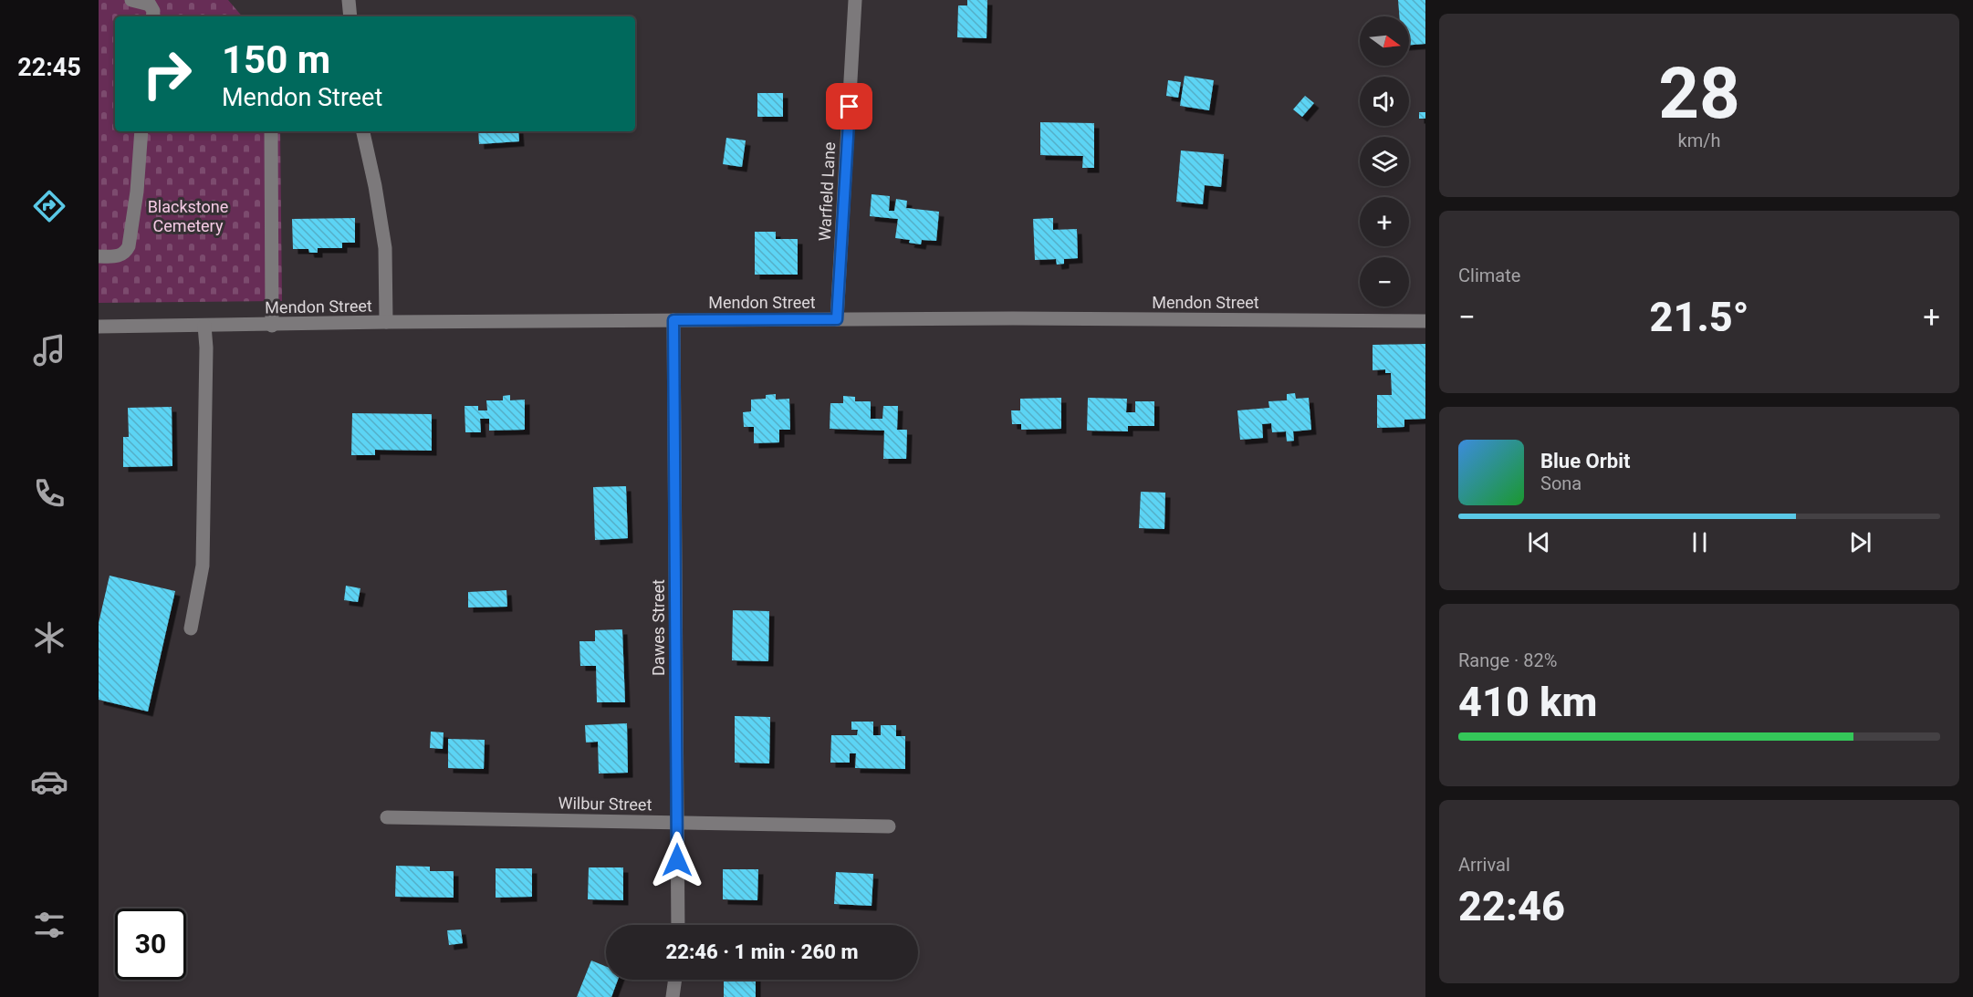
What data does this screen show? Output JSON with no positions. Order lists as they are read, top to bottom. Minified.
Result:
{"streets":{"street":["Warfield Lane","Mendon Street","Dawes Street","Wilbur Street"]},"crossings":[["Warfield Lane","Mendon Street"],["Mendon Street","Dawes Street"],["Dawes Street","Wilbur Street"]],"parks":["Blackstone Cemetery"],"north":"right","page":{"tabs":"22:45","tile":[["28","km/h"],"Climate",["Range · 82%","410 km"],["Arrival","22:46"]],"map_buttons":["+","−"],"turn":["150 m","Mendon Street"],"heat":["−","21.5°","+"],"song":["Blue Orbit","Sona"],"limit":"30","trip":"22:46 · 1 min · 260 m"}}
